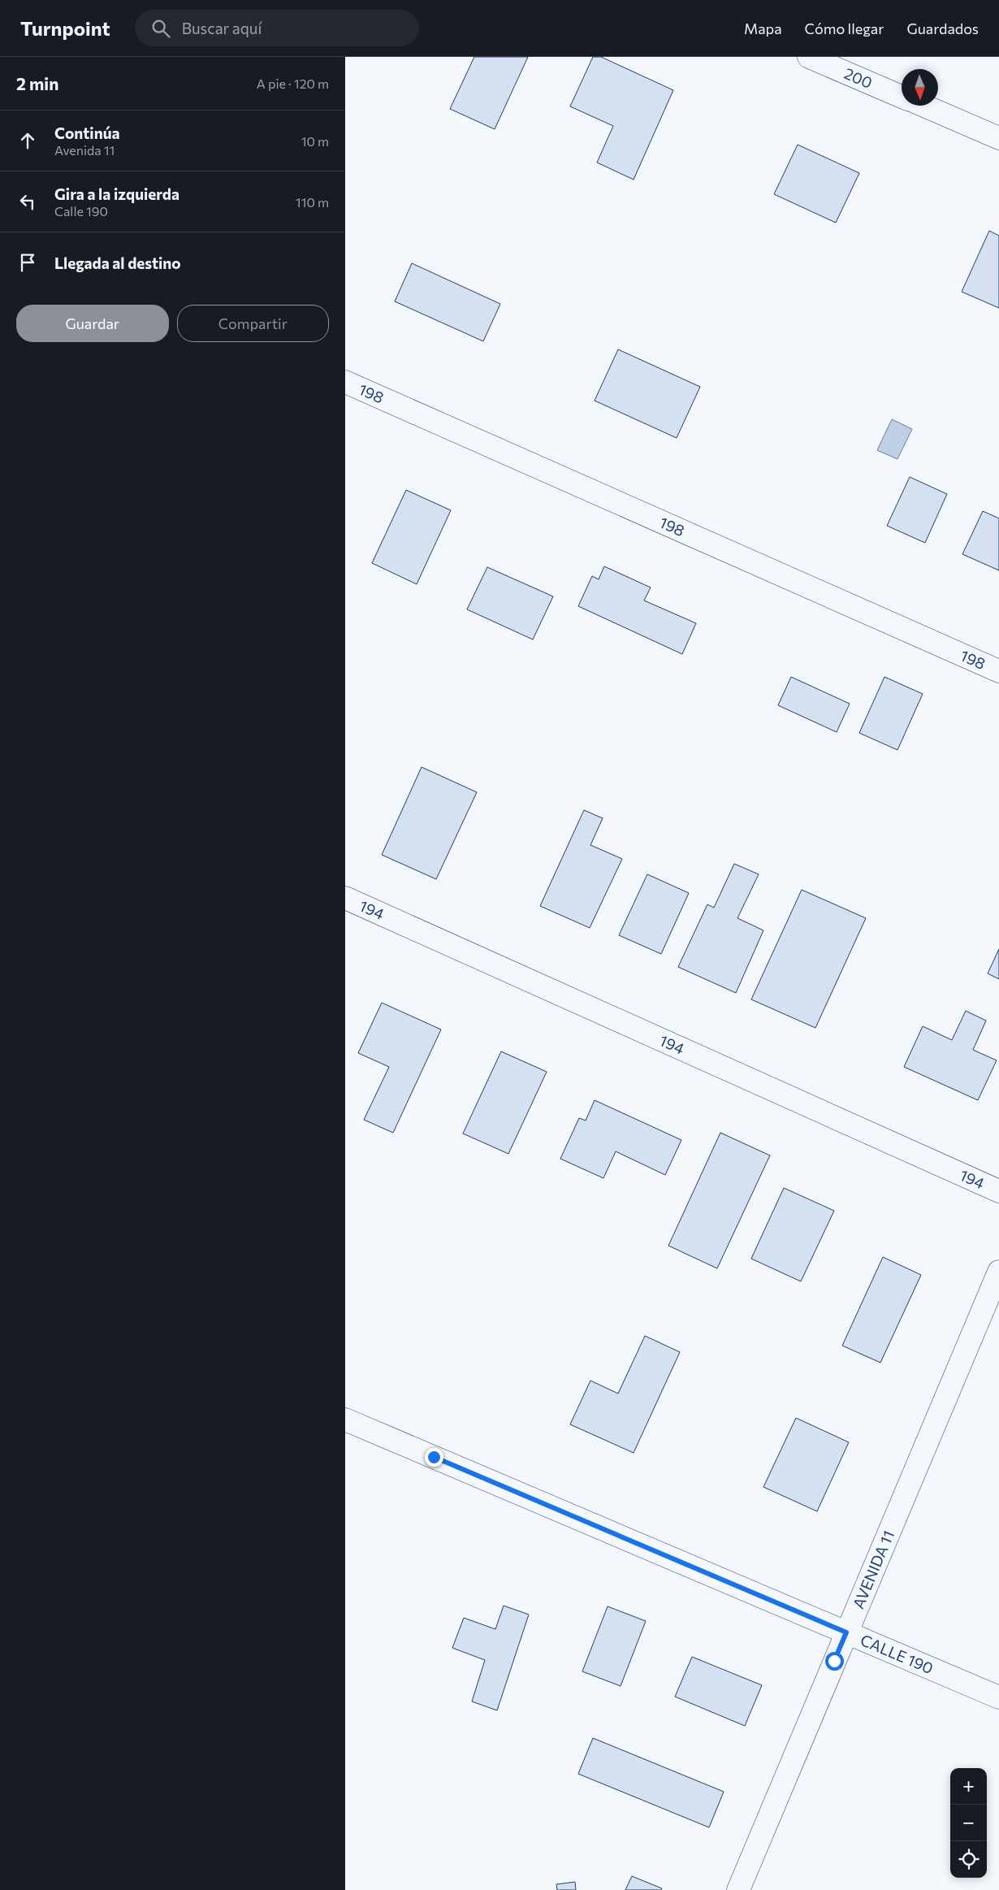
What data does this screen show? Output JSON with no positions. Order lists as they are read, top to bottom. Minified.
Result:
{"streets":{"street":["200","198","194","AVENIDA 11","CALLE 190"]},"crossings":[["AVENIDA 11","CALLE 190"]],"north":"bottom","page":{"header":"Turnpoint","search":"Buscar aquí","nav":["Mapa","Cómo llegar","Guardados"],"heading":["2 min","A pie · 120 m"],"list":[["Continúa","Avenida 11","10 m"],["Gira a la izquierda","Calle 190","110 m"],"Llegada al destino"],"buttons":["Guardar","Compartir"],"map_buttons":["+","−"]}}
